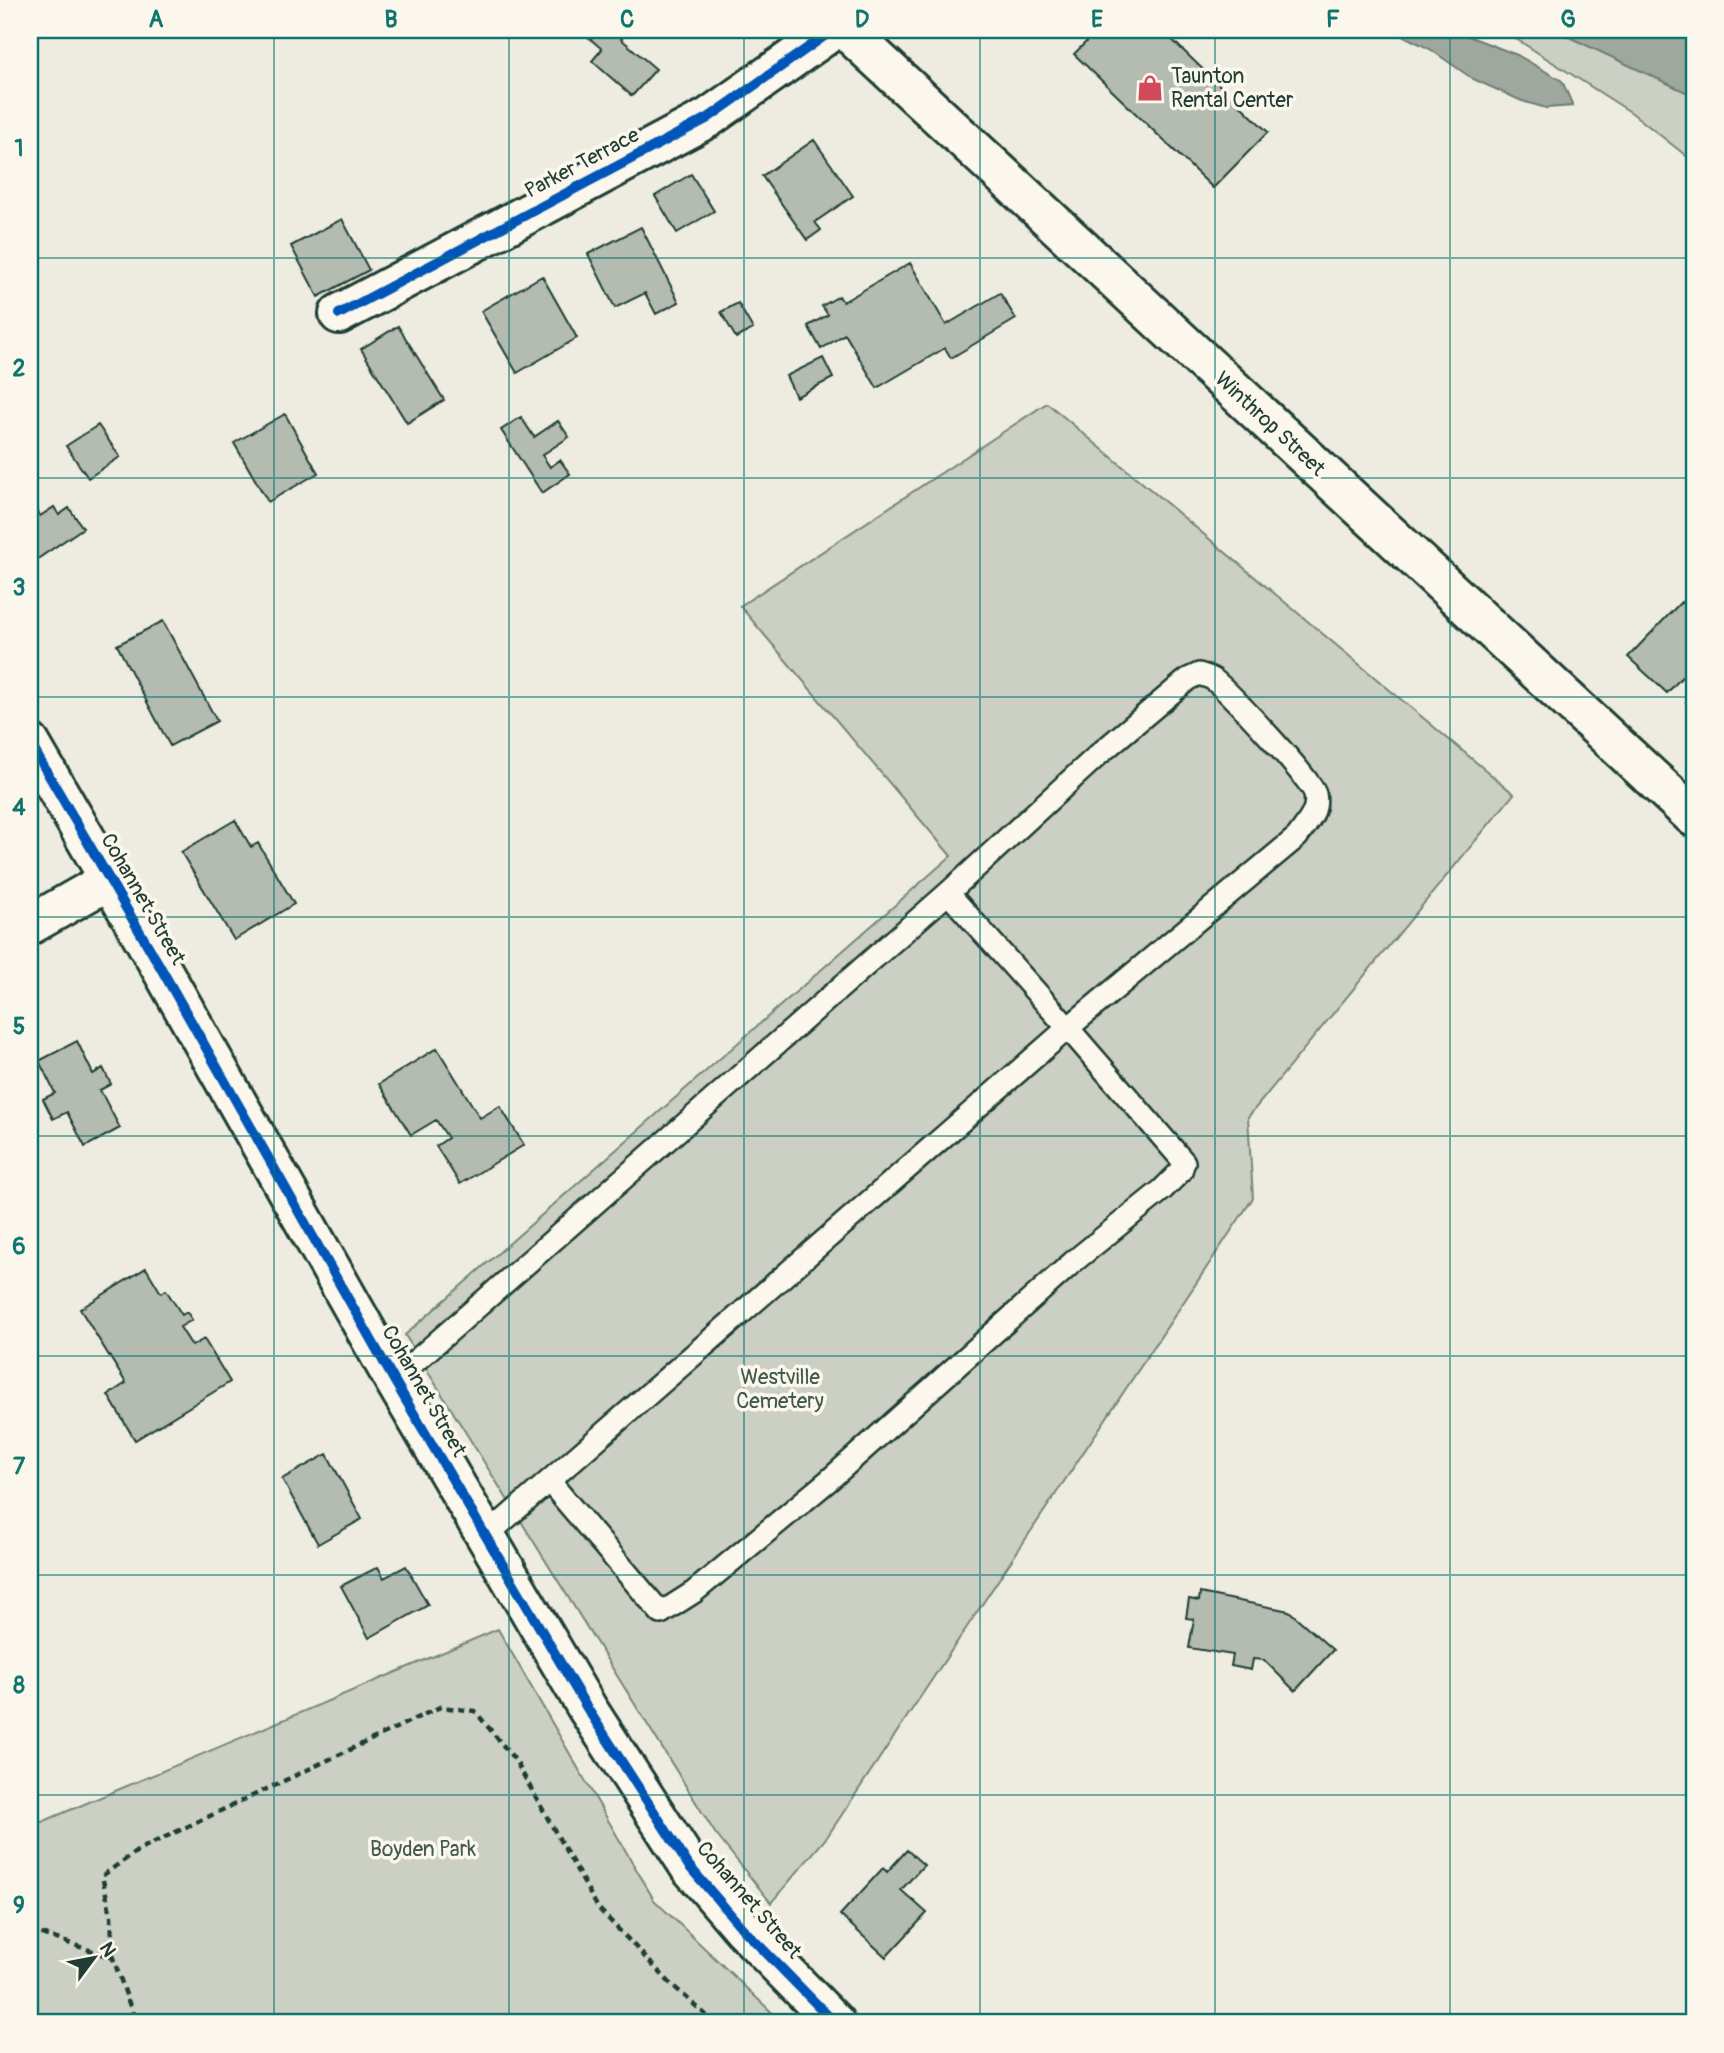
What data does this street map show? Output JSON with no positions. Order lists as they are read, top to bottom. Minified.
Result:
{"streets":{"main road":["Parker Terrace","Winthrop Street","Cohannet Street"]},"parks":["Westville Cemetery","Boyden Park"],"places":{"shop":["Taunton Rental Center"]},"north":"top right","grid":{"columns":["A","B","C","D","E","F","G"],"rows":["1","2","3","4","5","6","7","8","9"]}}
